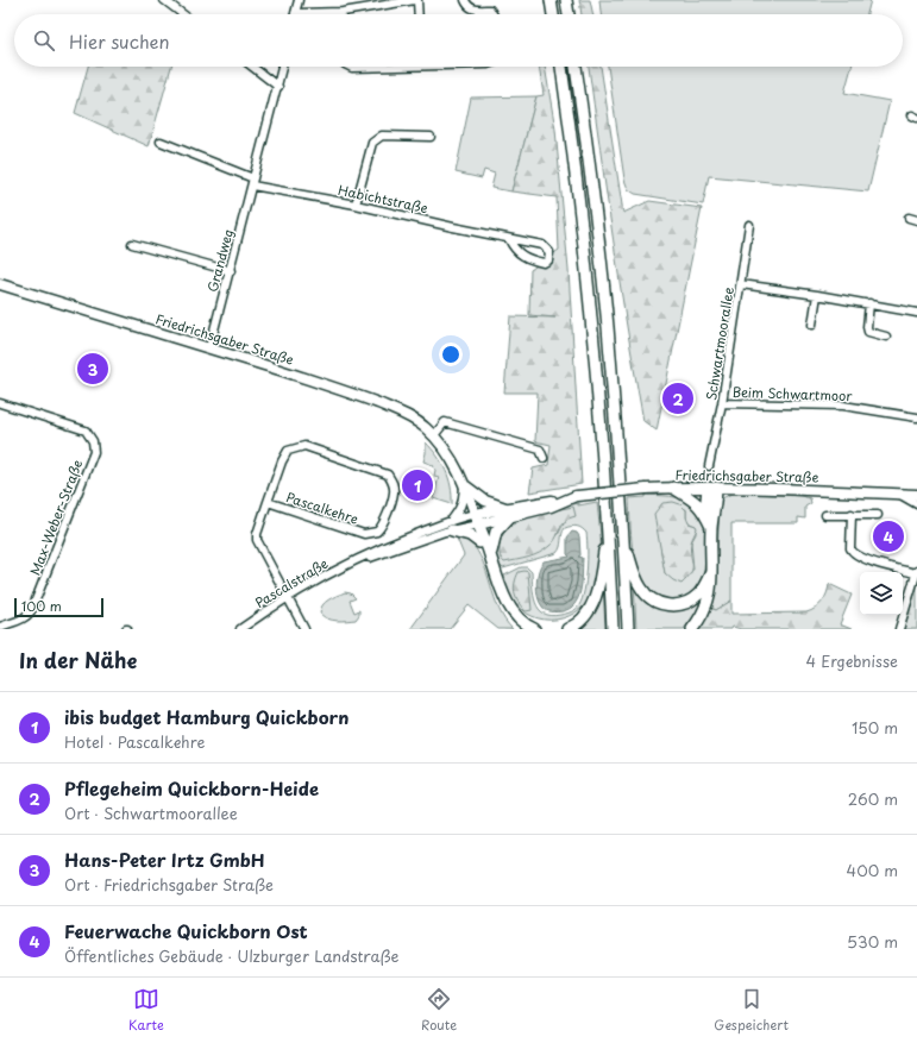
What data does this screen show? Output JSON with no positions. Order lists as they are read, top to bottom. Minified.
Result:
{"streets":{"main road":["Friedrichsgaber Straße"],"street":["Habichtstraße","Grandweg","Schwartmoorallee","Beim Schwartmoor","Pascalkehre","Max-Weber-Straße","Pascalstraße"]},"crossings":[["Habichtstraße","Grandweg"],["Grandweg","Friedrichsgaber Straße"],["Friedrichsgaber Straße","Pascalstraße"],["Schwartmoorallee","Beim Schwartmoor"]],"scale_bar":"100 m","page":{"search":"Hier suchen","pins":["3","2","1","4"],"scale":"100 m","heading":["In der Nähe","4 Ergebnisse"],"list":[{"mark":"1","name":"ibis budget Hamburg Quickborn","note":"Hotel · Pascalkehre","value":"150 m"},{"mark":"2","name":"Pflegeheim Quickborn-Heide","note":"Ort · Schwartmoorallee","value":"260 m"},{"mark":"3","name":"Hans-Peter Irtz GmbH","note":"Ort · Friedrichsgaber Straße","value":"400 m"},{"mark":"4","name":"Feuerwache Quickborn Ost","note":"Öffentliches Gebäude · Ulzburger Landstraße","value":"530 m"}],"nav":["Karte","Route","Gespeichert"]}}
